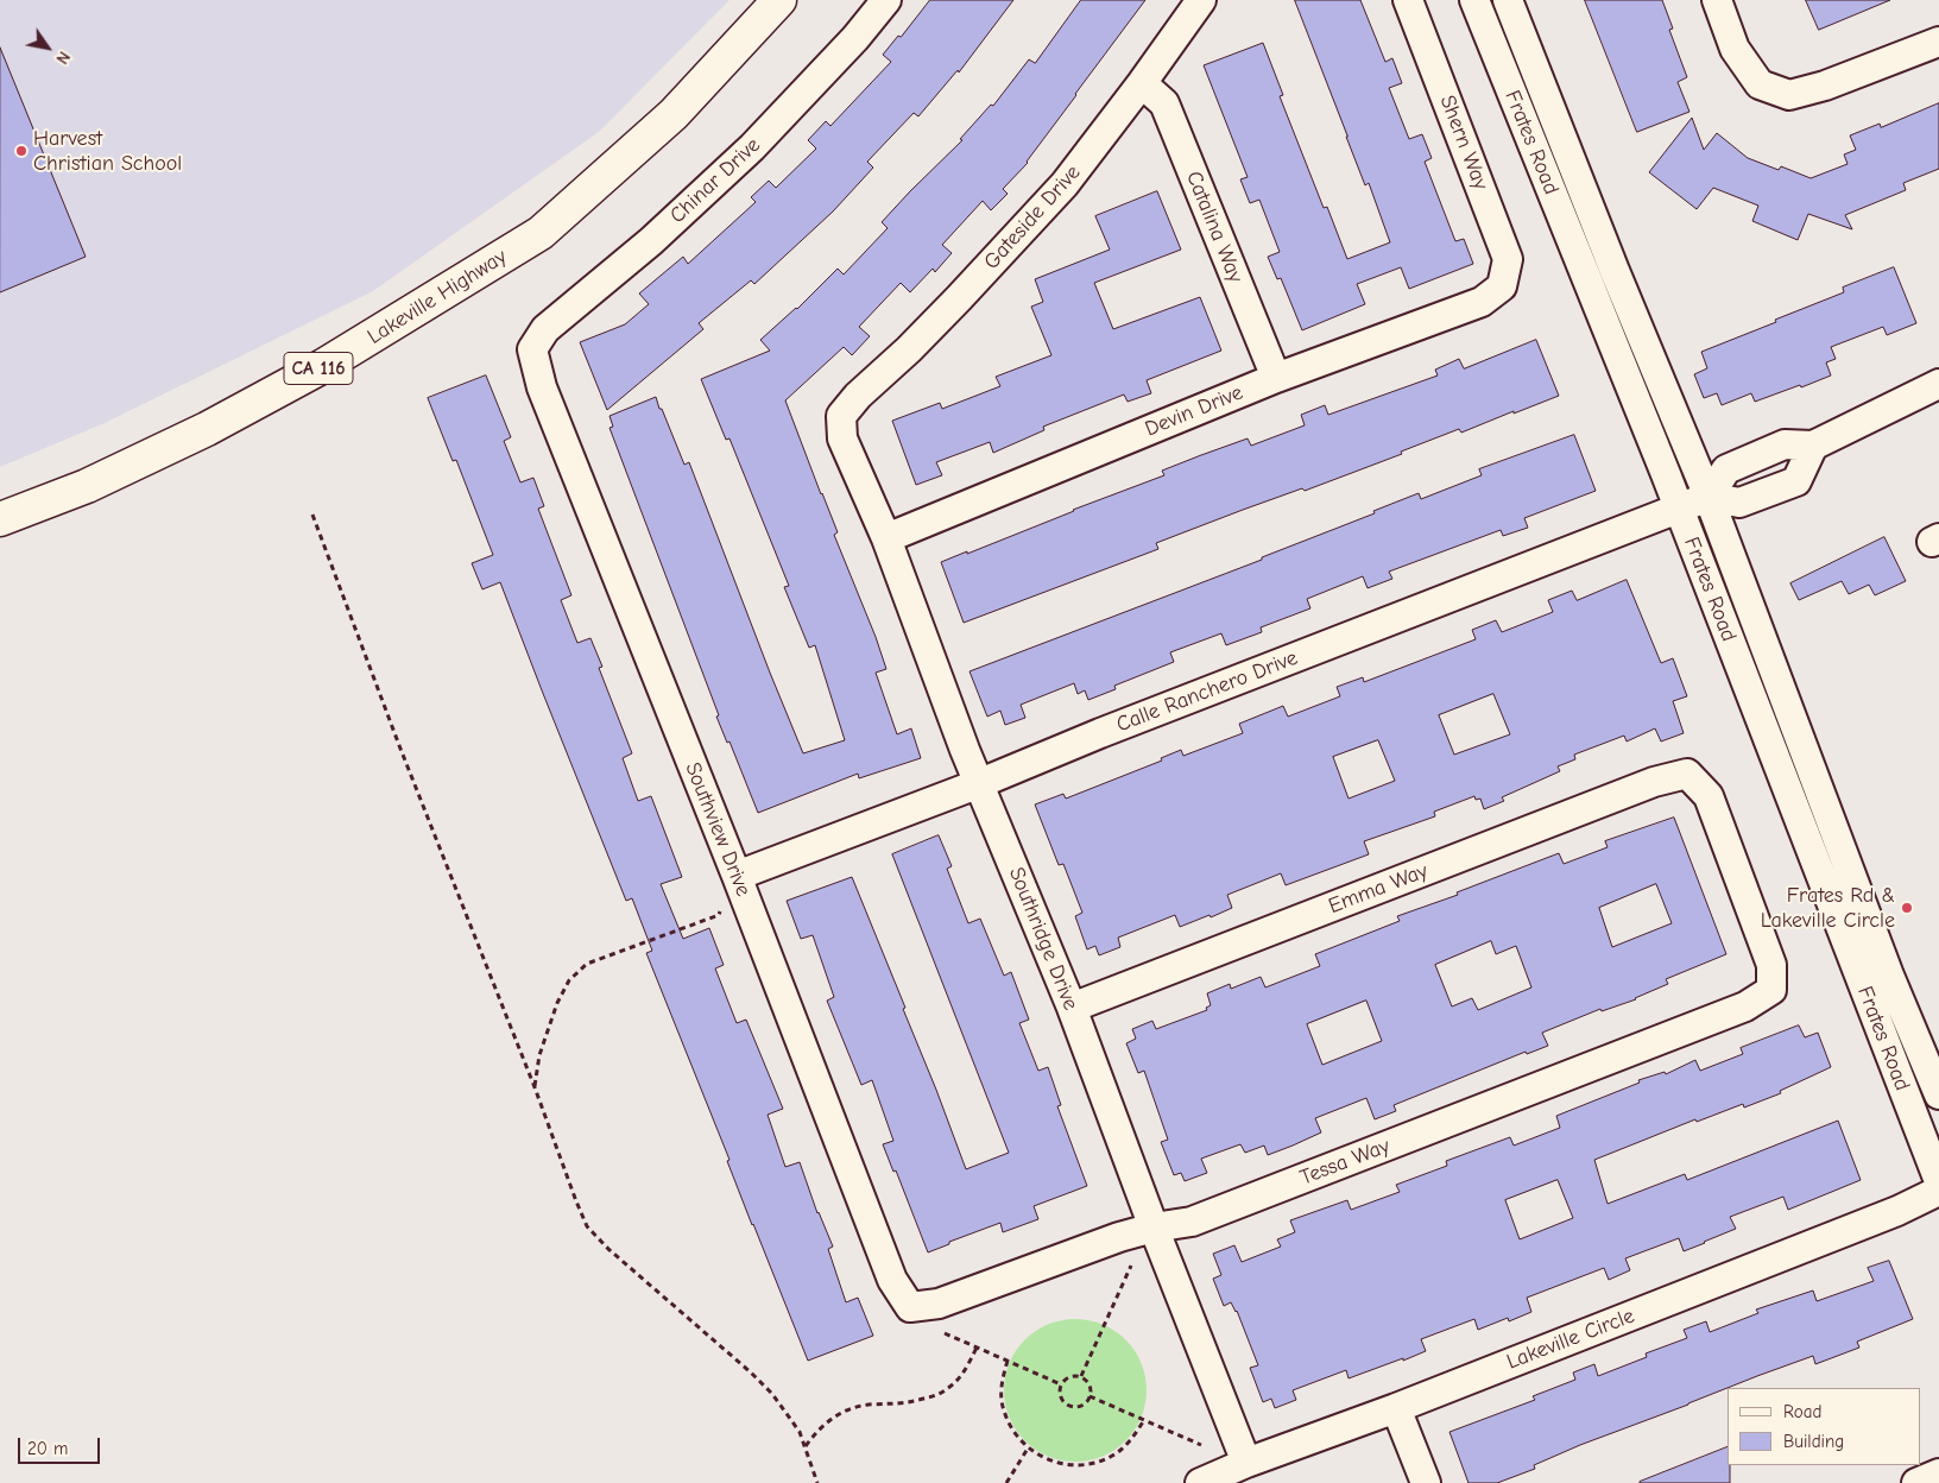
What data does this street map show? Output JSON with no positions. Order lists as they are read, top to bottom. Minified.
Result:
{"streets":{"main road":["Lakeville Highway","CA 116"],"street":["Shern Way","Frates Road","Chinar Drive","Gateside Drive","Catalina Way","Devin Drive","Calle Ranchero Drive","Southview Drive","Emma Way","Southridge Drive","Tessa Way","Lakeville Circle"]},"crossings":[["Shern Way","Devin Drive"],["Frates Road","Calle Ranchero Drive"],["Chinar Drive","Southview Drive"],["Gateside Drive","Catalina Way"],["Gateside Drive","Southridge Drive"],["Catalina Way","Devin Drive"],["Devin Drive","Southridge Drive"],["Calle Ranchero Drive","Southview Drive"],["Calle Ranchero Drive","Southridge Drive"],["Southview Drive","Tessa Way"],["Emma Way","Southridge Drive"],["Emma Way","Tessa Way"],["Southridge Drive","Tessa Way"],["Southridge Drive","Lakeville Circle"]],"places":["Harvest Christian School","Frates Rd & Lakeville Circle"],"legend":["Road","Building"],"scale_bar":"20 m","north":"bottom right"}
